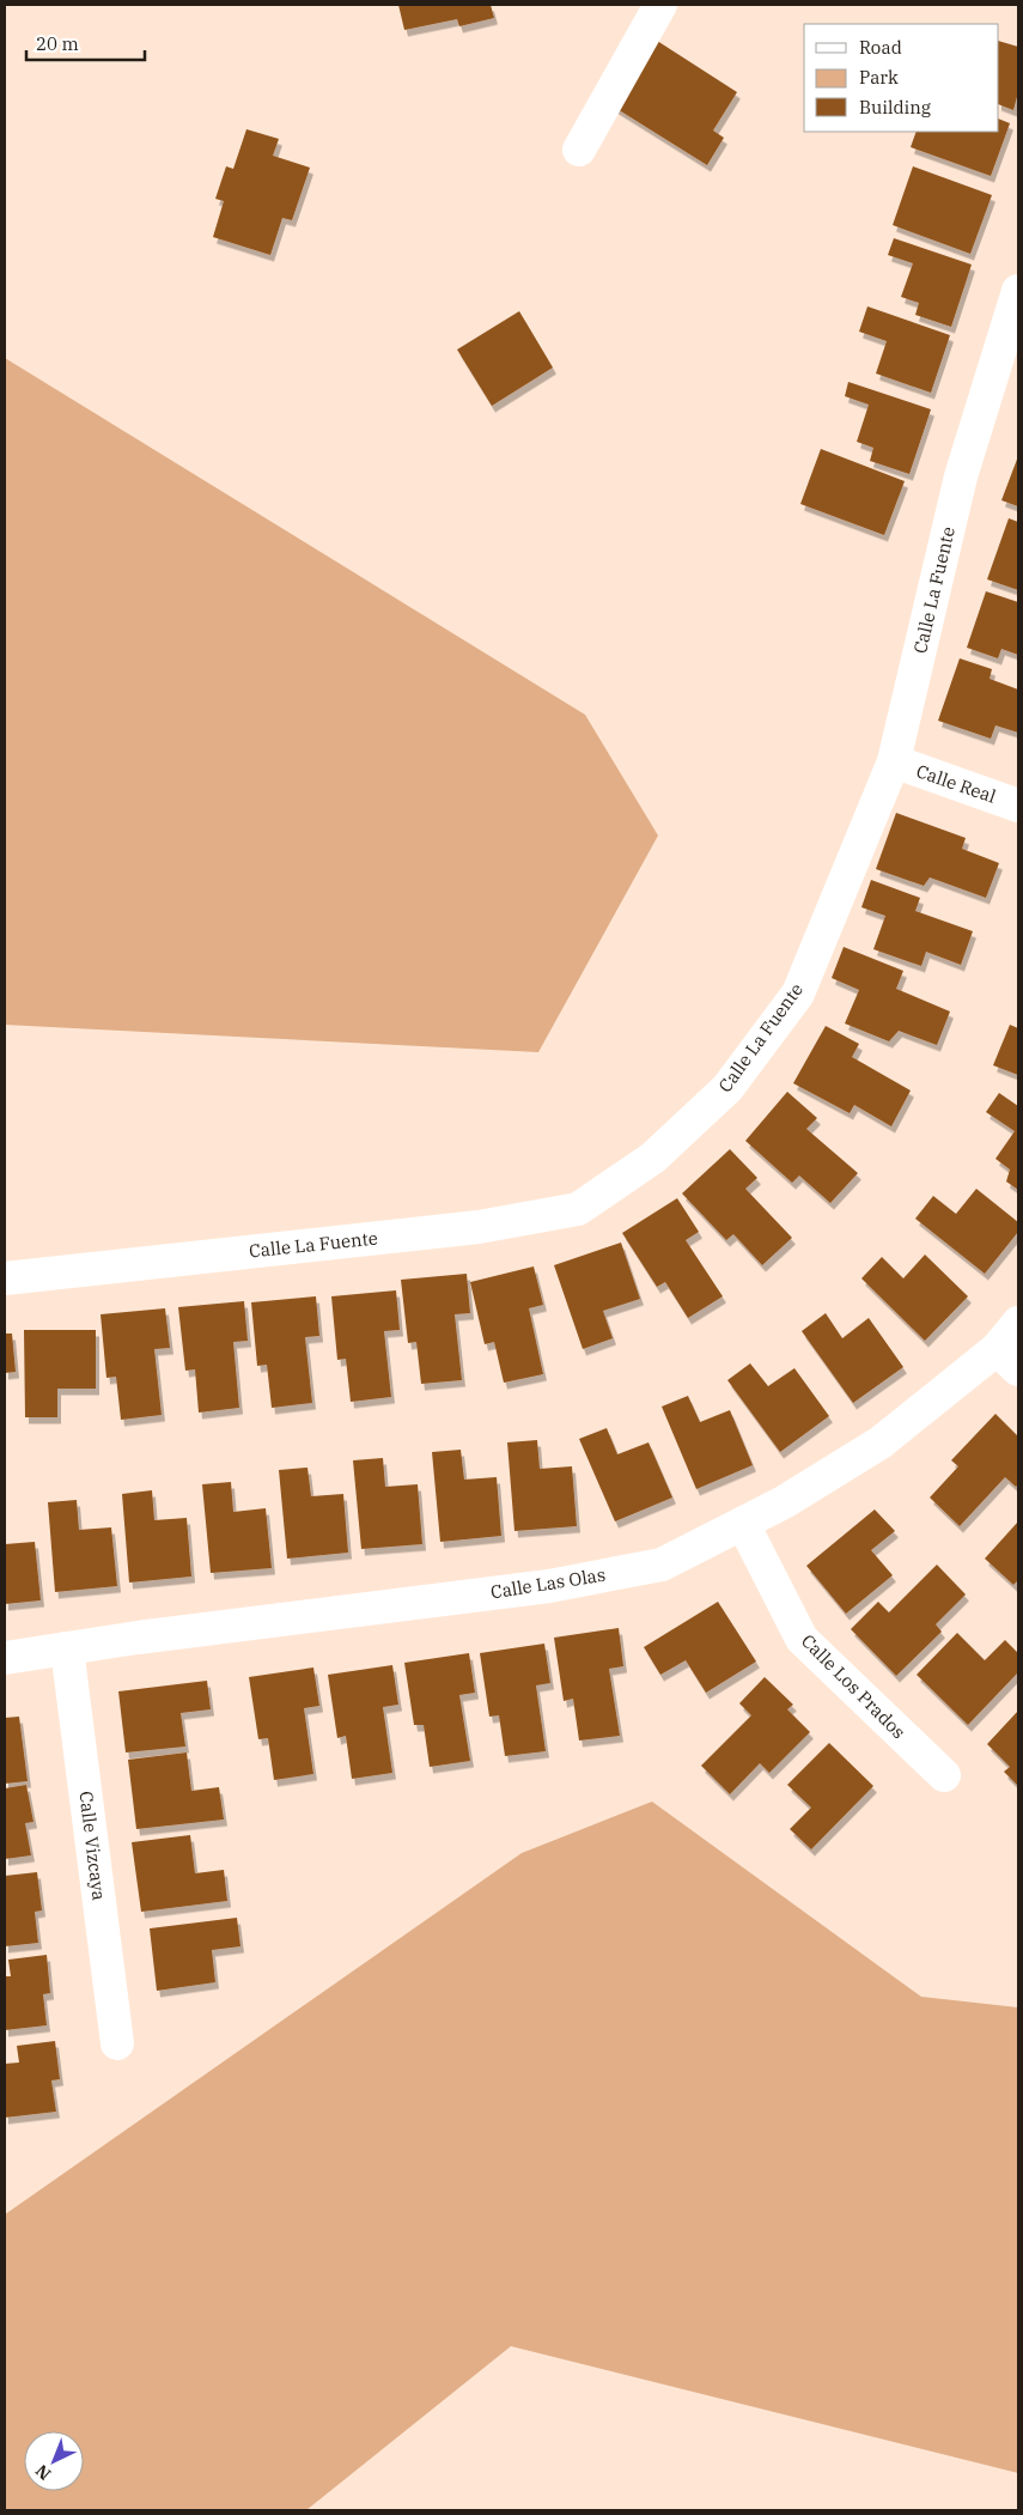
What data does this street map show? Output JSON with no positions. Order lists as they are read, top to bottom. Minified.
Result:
{"streets":{"street":["Calle La Fuente","Calle Real","Calle Las Olas","Calle Los Prados","Calle Vizcaya"]},"crossings":[["Calle La Fuente","Calle Real"],["Calle Las Olas","Calle Los Prados"],["Calle Las Olas","Calle Vizcaya"]],"legend":["Road","Park","Building"],"scale_bar":"20 m","north":"bottom left"}
